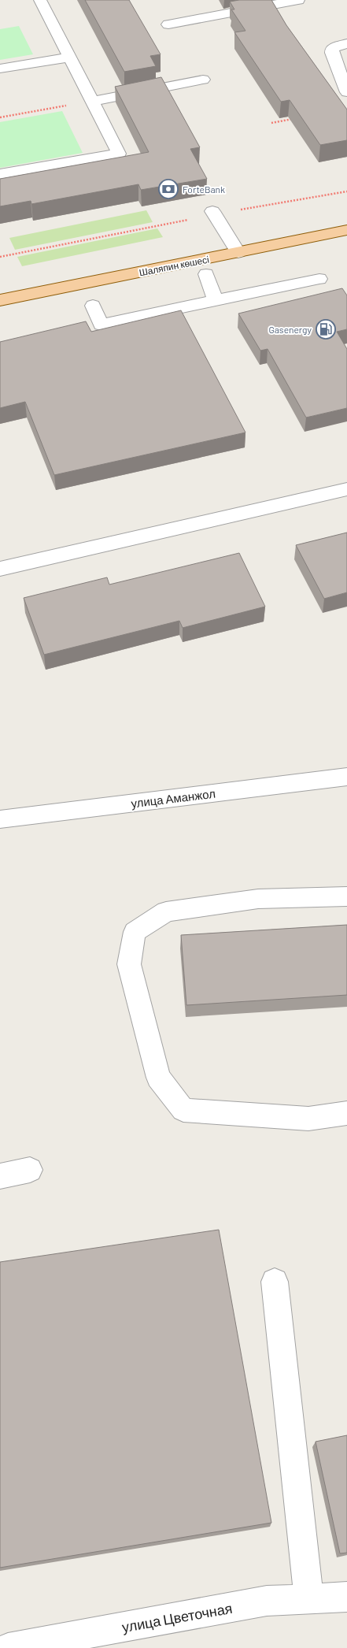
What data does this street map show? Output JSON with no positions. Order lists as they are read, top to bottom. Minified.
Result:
{"streets":{"main road":["Шаляпин көшесі"],"street":["улица Аманжол","улица Цветочная"]},"places":{"bank":["ForteBank"],"fuel station":["Gasenergy"]}}
